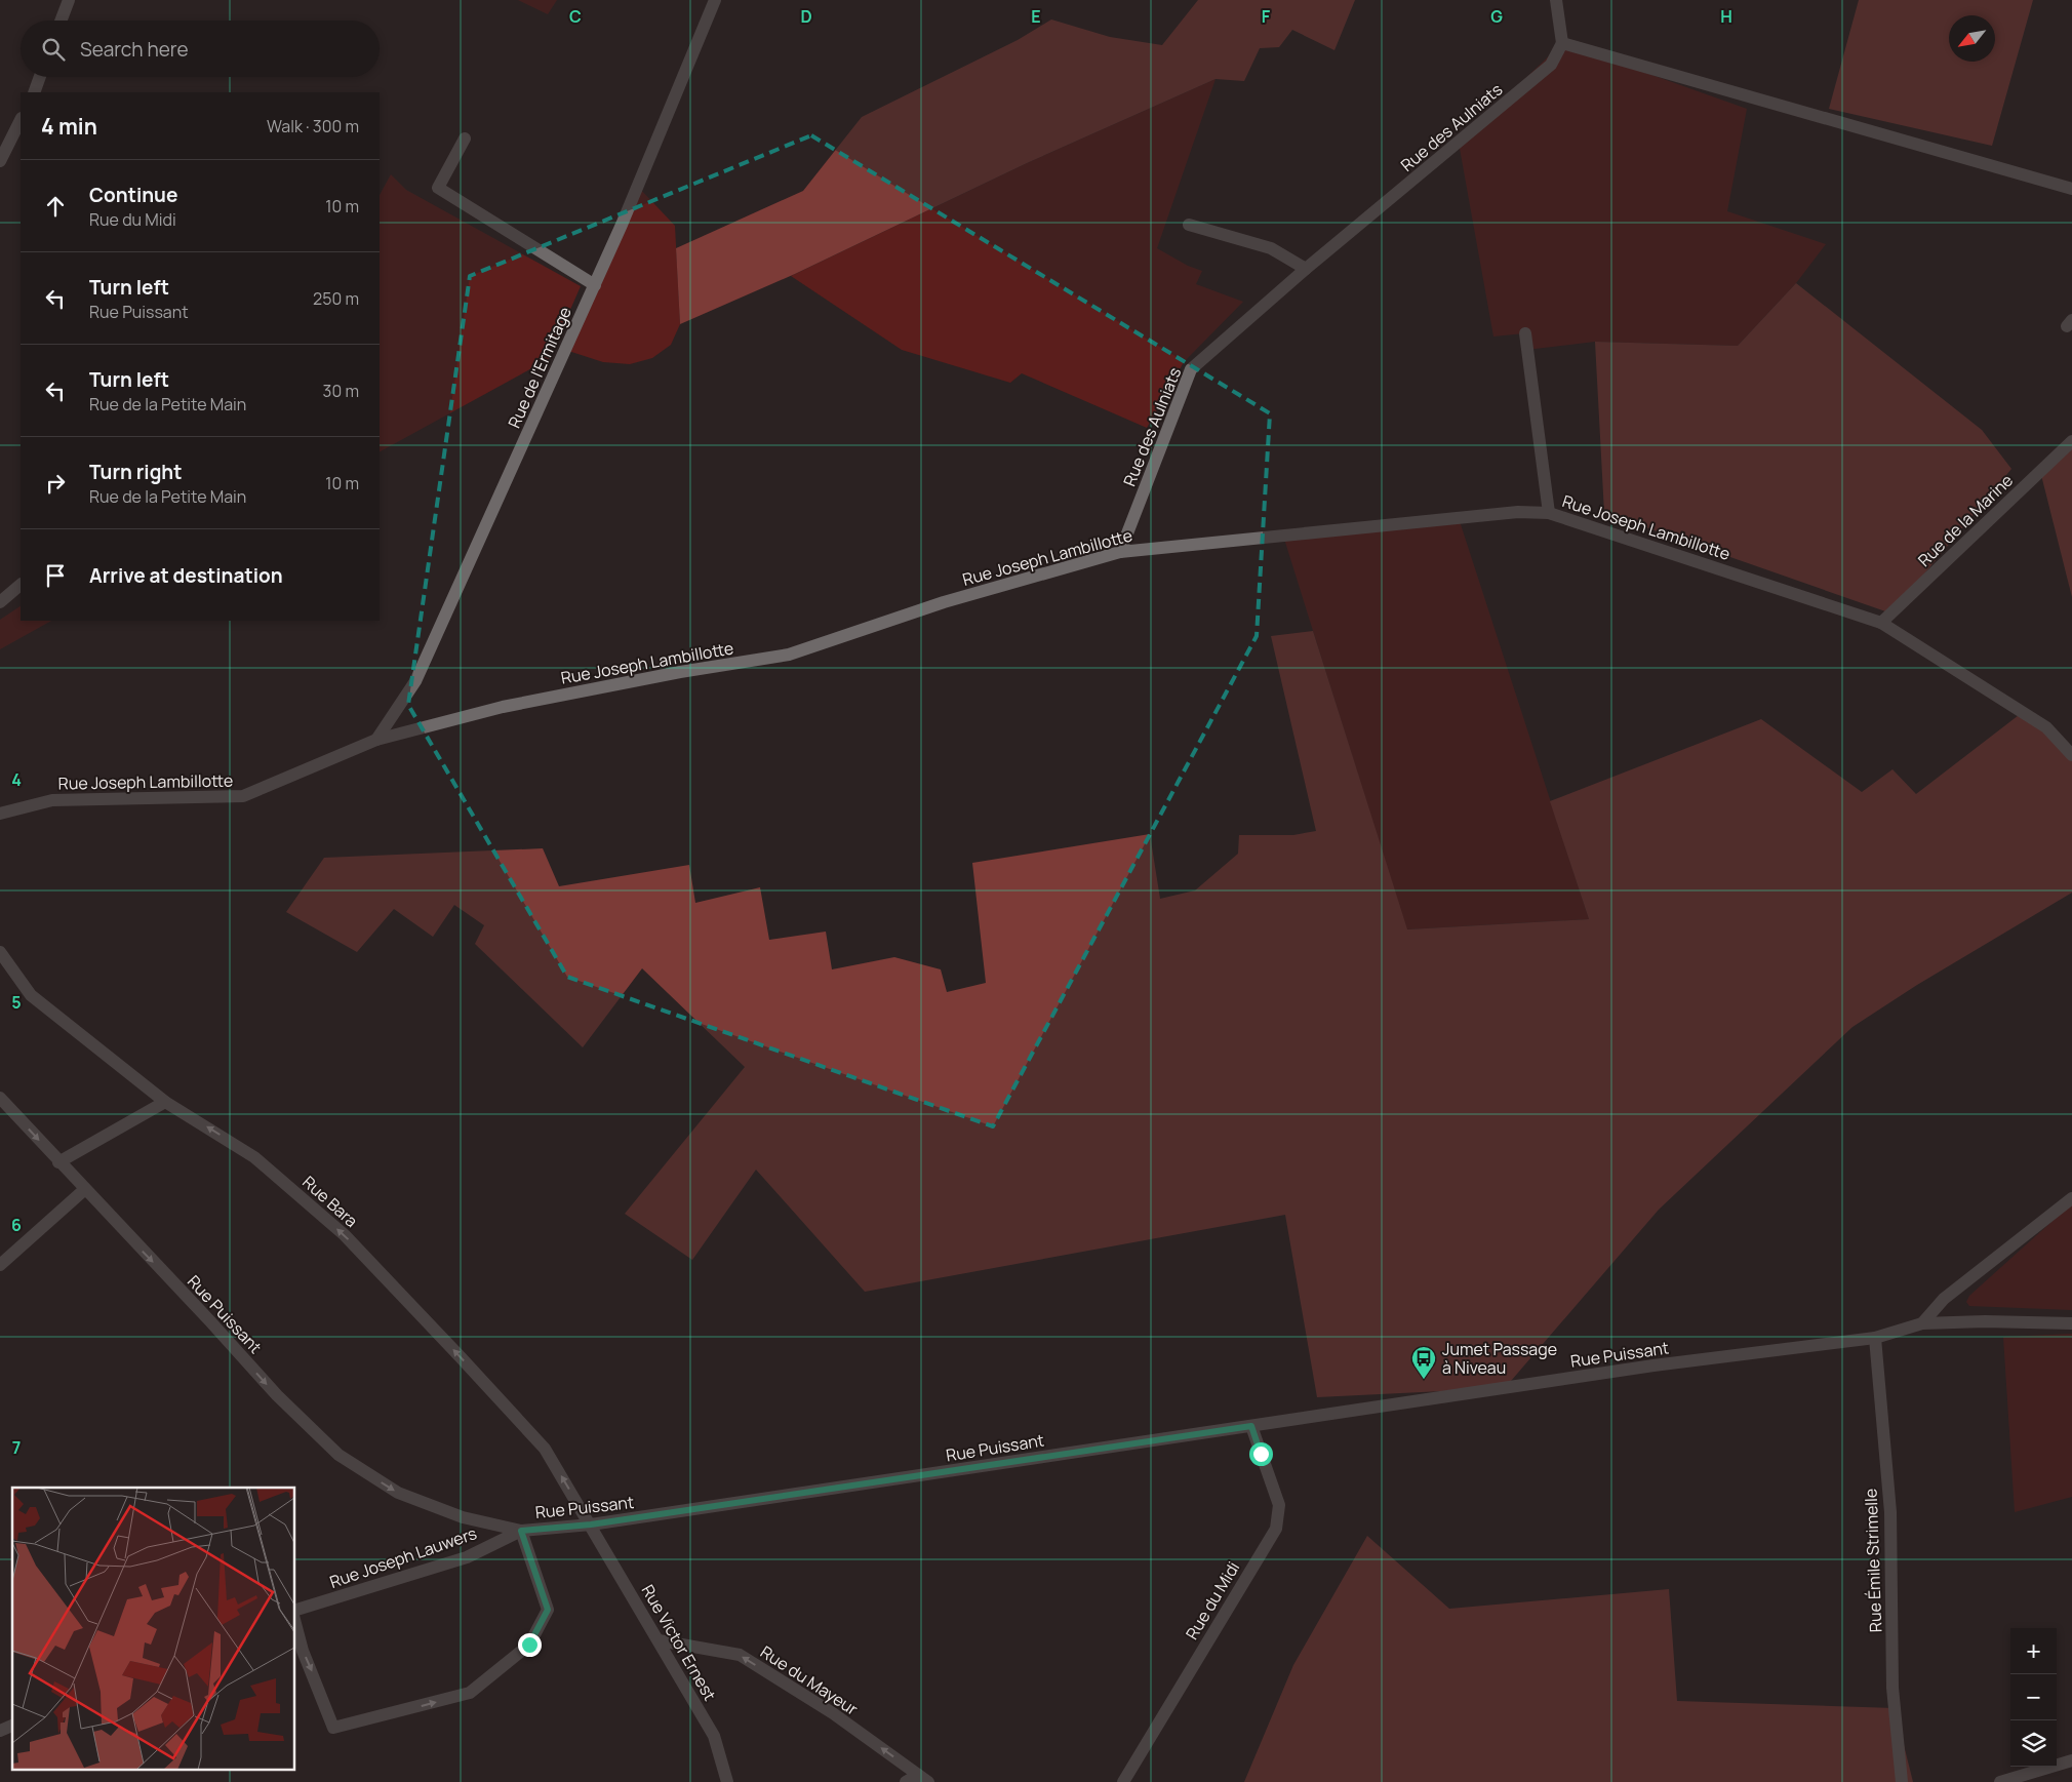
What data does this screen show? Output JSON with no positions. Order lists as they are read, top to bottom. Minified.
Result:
{"streets":{"street":["Rue des Aulniats","Rue de l'Ermitage","Rue de la Marine","Rue Joseph Lambillotte","Rue Bara","Rue Puissant","Rue Joseph Lauwers","Rue Émile Strimelle","Rue du Midi","Rue Victor Ernest","Rue du Mayeur"]},"crossings":[["Rue des Aulniats","Rue Joseph Lambillotte"],["Rue de l'Ermitage","Rue Joseph Lambillotte"],["Rue de la Marine","Rue Joseph Lambillotte"],["Rue Bara","Rue Puissant"],["Rue Bara","Rue Victor Ernest"],["Rue Puissant","Rue Joseph Lauwers"],["Rue Puissant","Rue Émile Strimelle"],["Rue Puissant","Rue du Midi"],["Rue Puissant","Rue Victor Ernest"],["Rue Victor Ernest","Rue du Mayeur"]],"one_way":["Rue Bara","Rue du Mayeur"],"places":{"bus stop":["Jumet Passage à Niveau"]},"north":"bottom left","page":{"search":"Search here","heading":["4 min","Walk · 300 m"],"list":[["Continue","Rue du Midi","10 m"],["Turn left","Rue Puissant","250 m"],["Turn left","Rue de la Petite Main","30 m"],["Turn right","Rue de la Petite Main","10 m"],"Arrive at destination"],"map_buttons":["+","−"]},"grid":{"columns":["C","D","E","F","G","H"],"rows":["4","5","6","7"]}}
